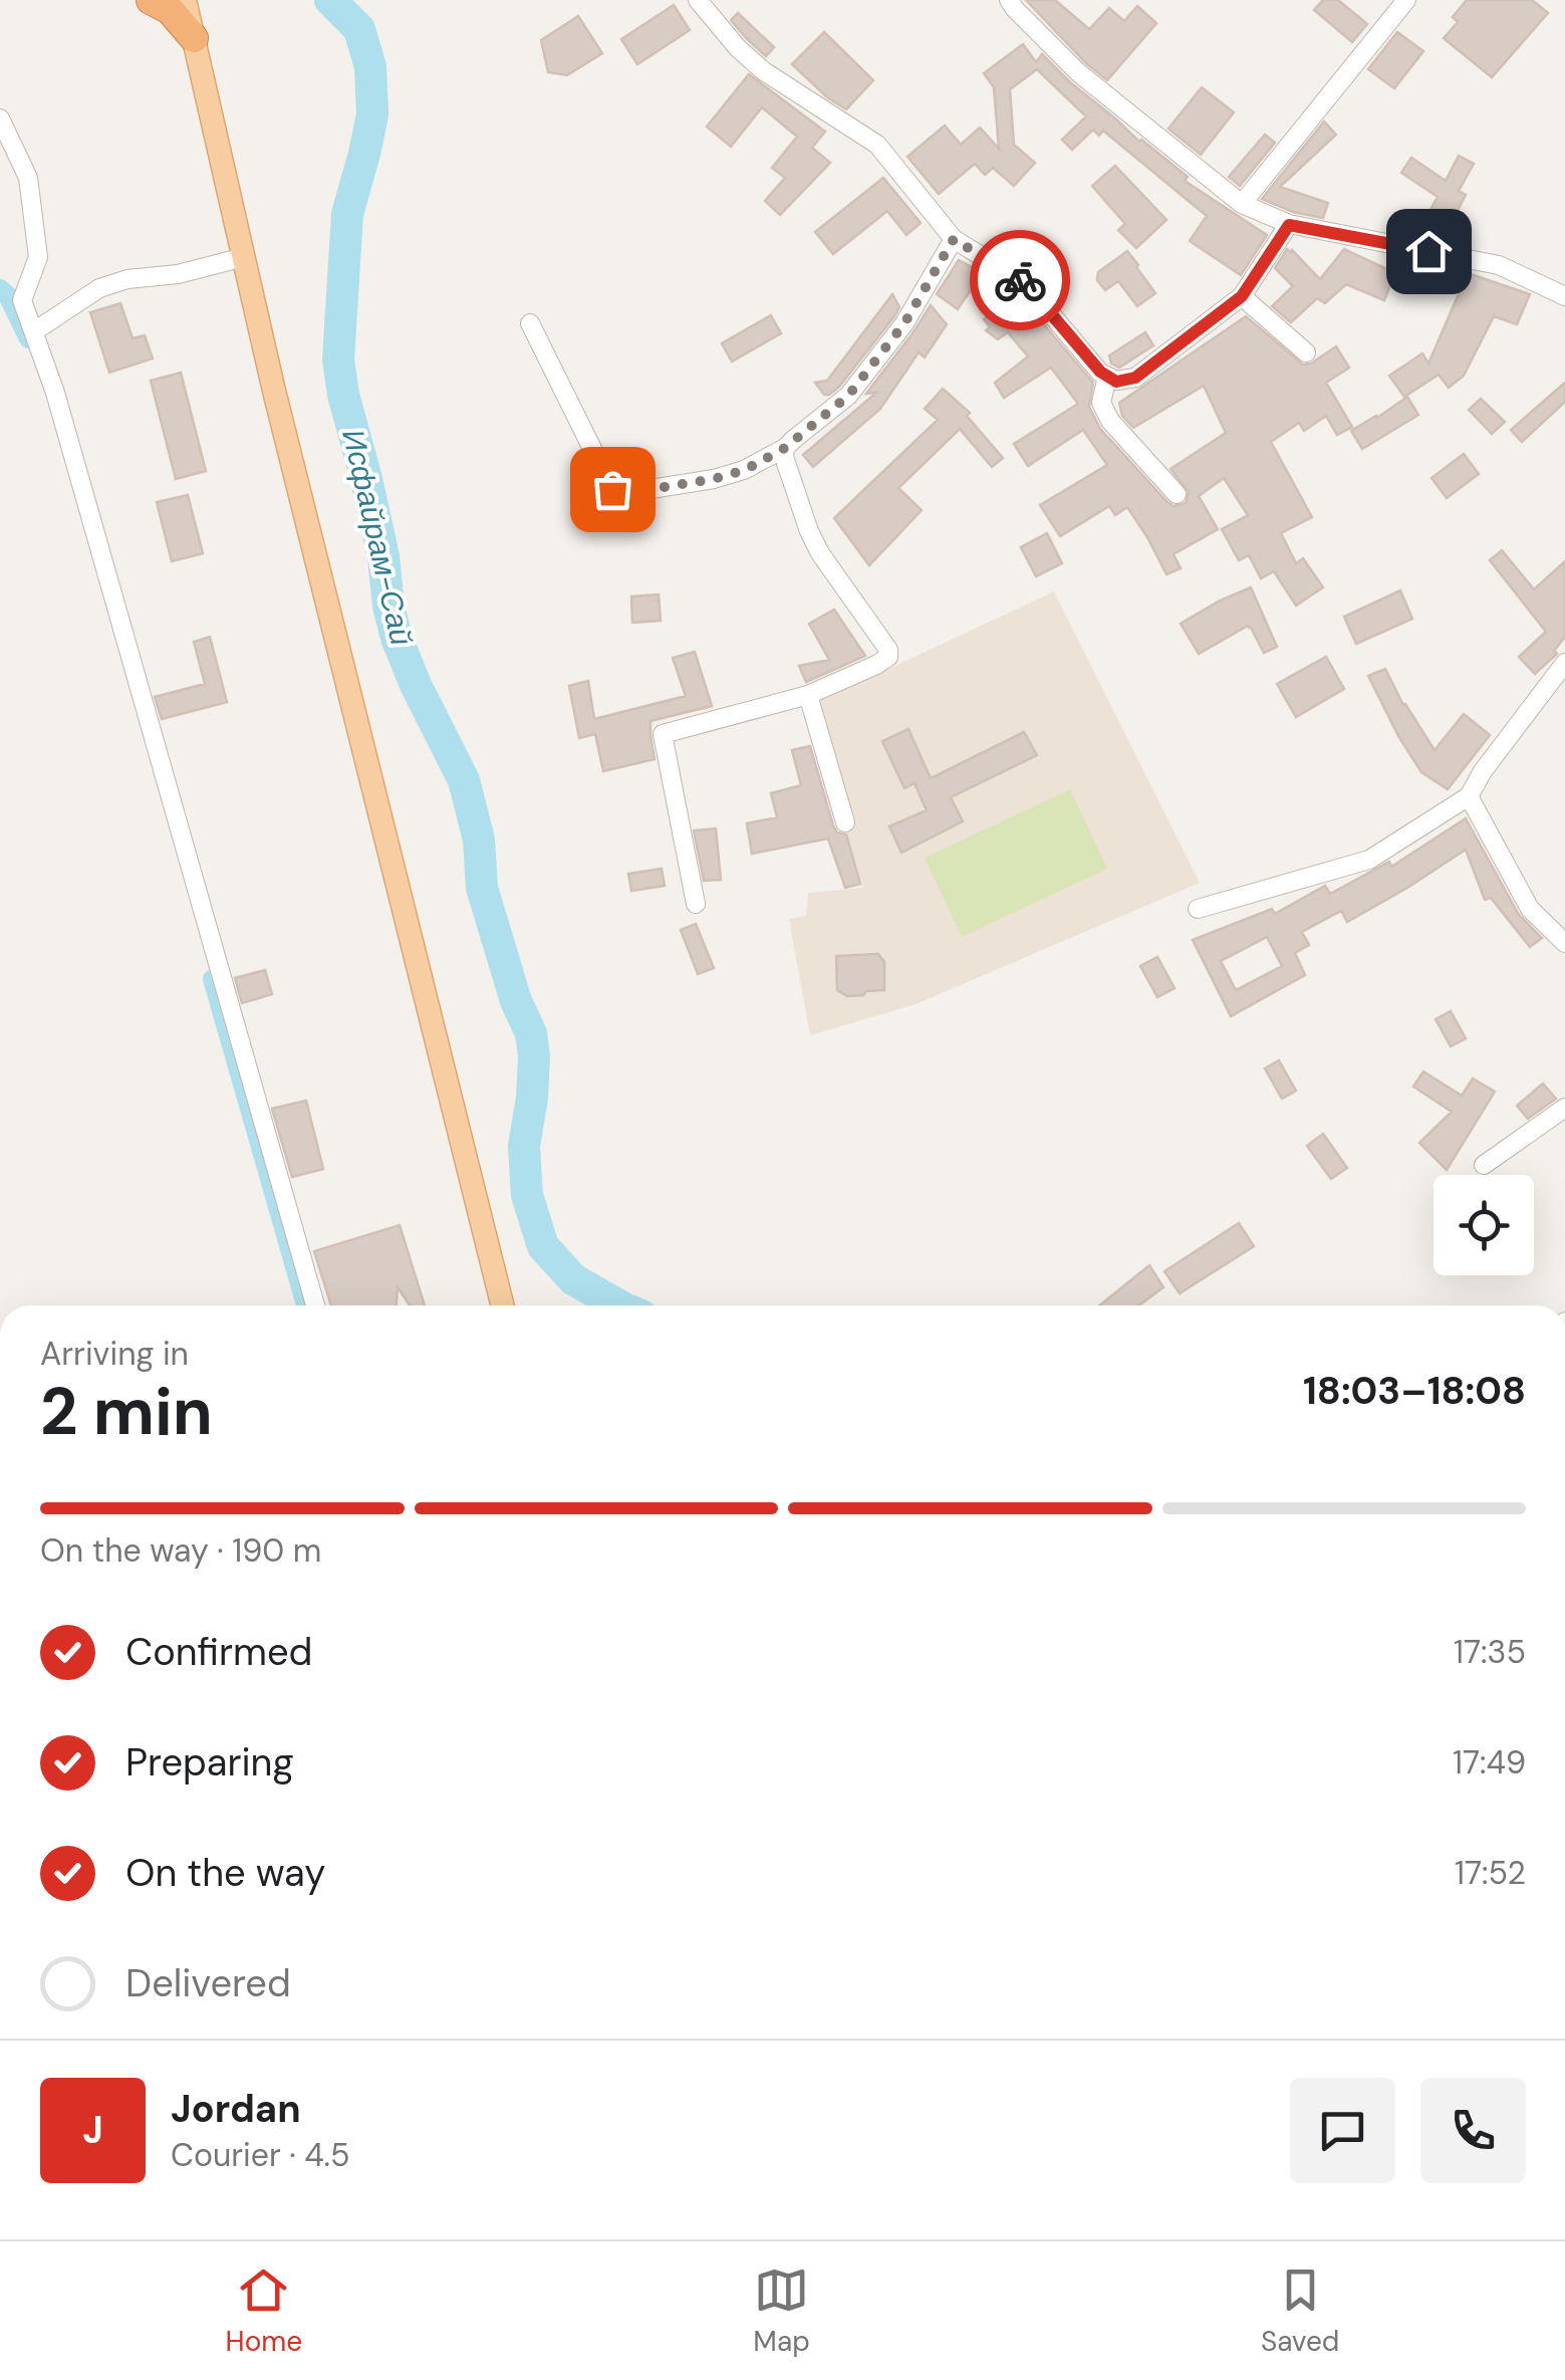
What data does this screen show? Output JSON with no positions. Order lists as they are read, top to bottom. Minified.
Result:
{"water":["Исфайрам-Сай"],"page":{"heading":["2 min","Arriving in","18:03–18:08"],"panel":["Jordan","Courier · 4.5"],"bar":"On the way · 190 m","list":[["Confirmed","17:35"],["Preparing","17:49"],["On the way","17:52"],"Delivered"],"round":"J","tabs":["Home","Map","Saved"]}}
